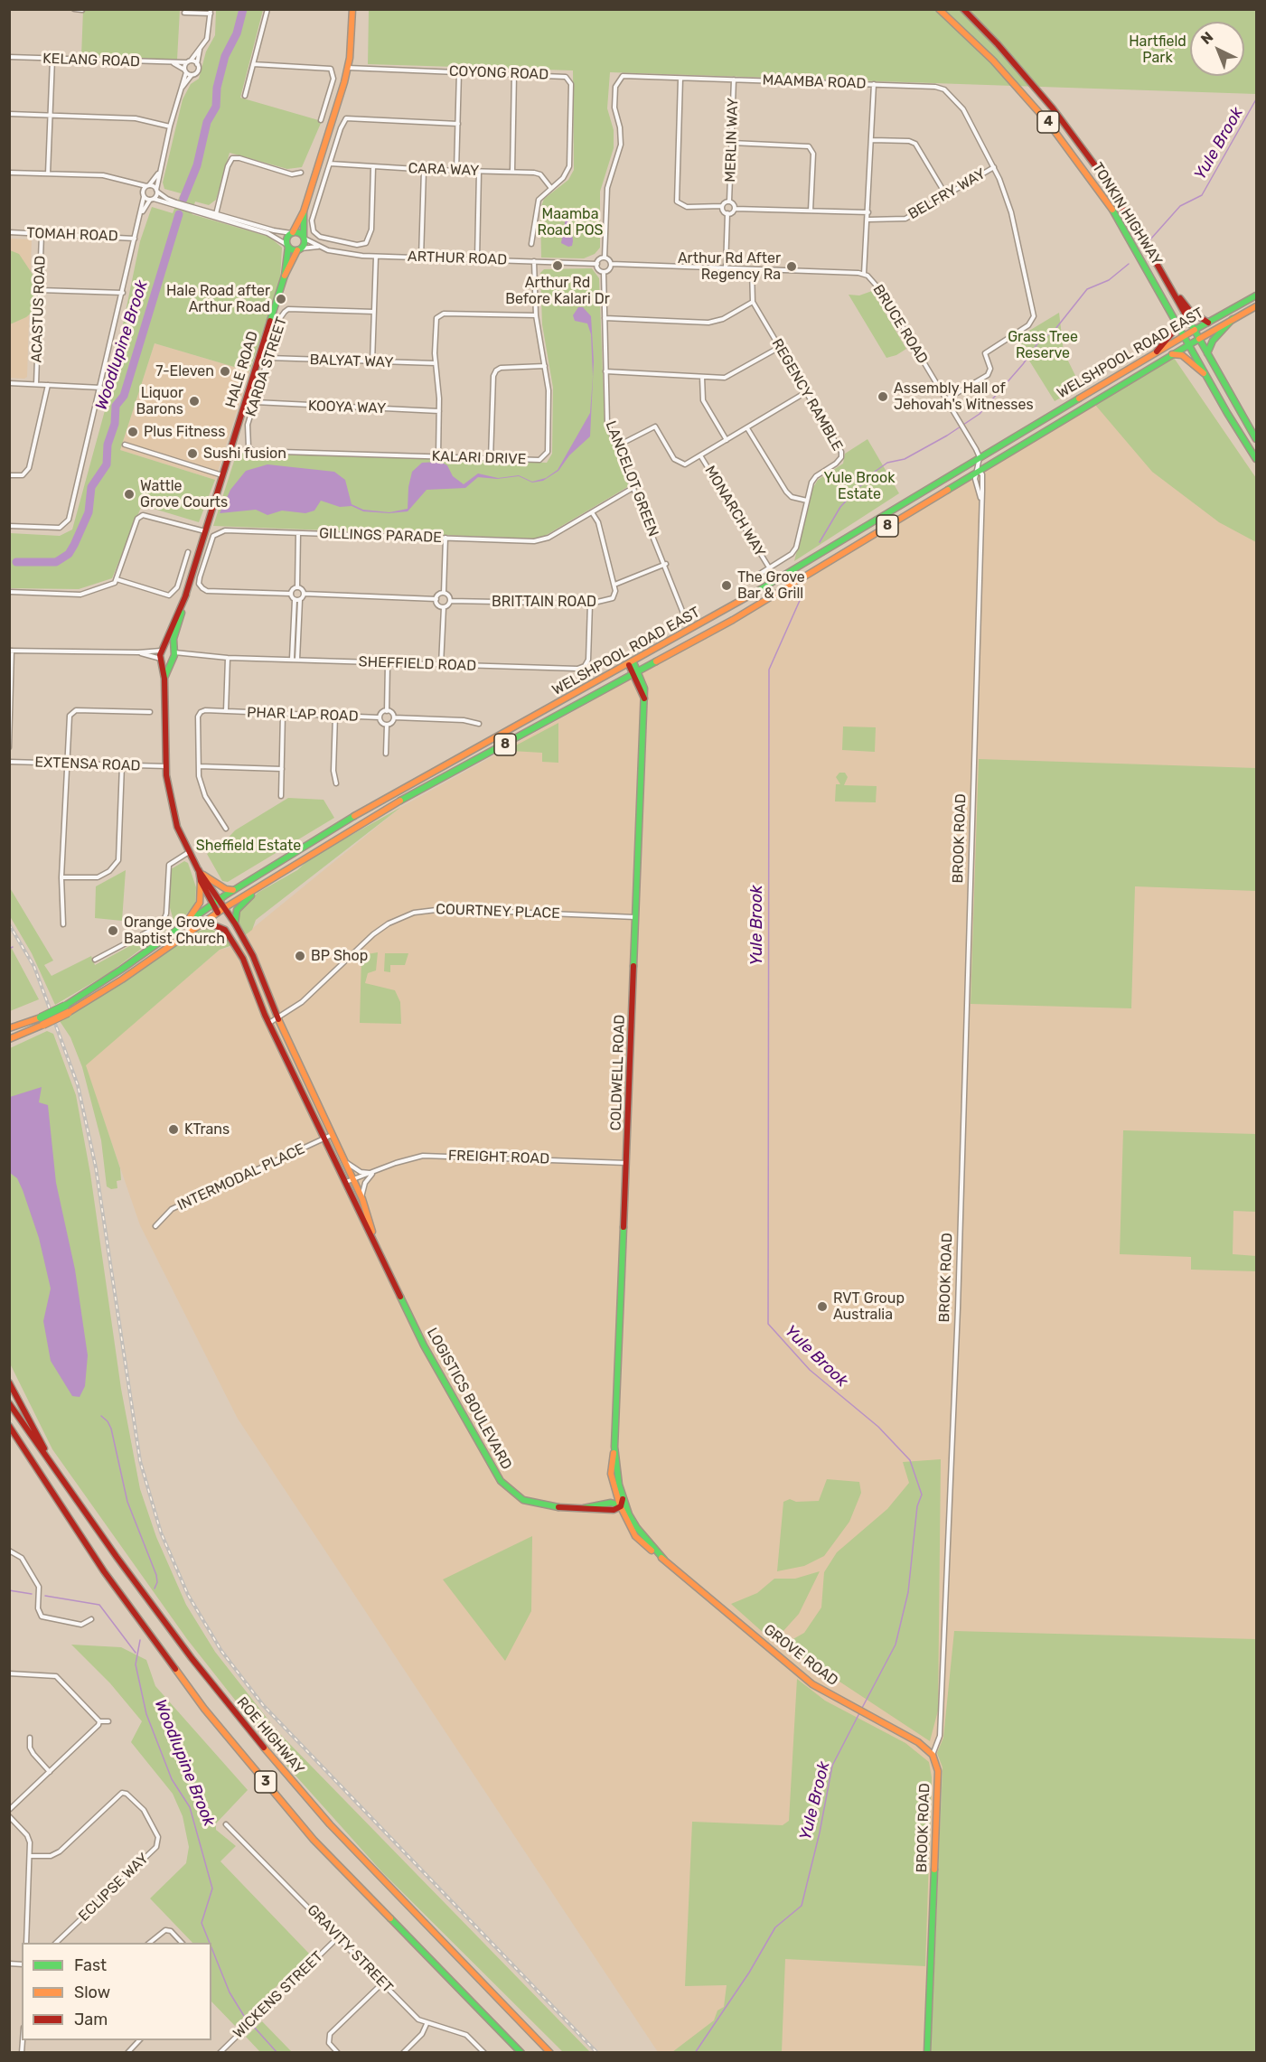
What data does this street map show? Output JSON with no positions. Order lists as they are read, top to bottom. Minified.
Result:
{"streets":{"main road":["4","TONKIN HIGHWAY","WELSHPOOL ROAD EAST","HALE ROAD","8","BROOK ROAD","COLDWELL ROAD","LOGISTICS BOULEVARD","GROVE ROAD","ROE HIGHWAY","3"],"street":["KELANG ROAD","COYONG ROAD","MAAMBA ROAD","MERLIN WAY","CARA WAY","BELFRY WAY","TOMAH ROAD","ARTHUR ROAD","ACASTUS ROAD","BRUCE ROAD","BALYAT WAY","KARDA STREET","REGENCY RAMBLE","KOOYA WAY","KALARI DRIVE","LANCELOT GREEN","MONARCH WAY","GILLINGS PARADE","BRITTAIN ROAD","SHEFFIELD ROAD","PHAR LAP ROAD","EXTENSA ROAD","COURTNEY PLACE","FREIGHT ROAD","INTERMODAL PLACE","ECLIPSE WAY","GRAVITY STREET","WICKENS STREET"]},"crossings":[["COYONG ROAD","CARA WAY"],["MAAMBA ROAD","MERLIN WAY"],["MAAMBA ROAD","BELFRY WAY"],["MAAMBA ROAD","ARTHUR ROAD"],["MAAMBA ROAD","BRUCE ROAD"],["MAAMBA ROAD","LANCELOT GREEN"],["BELFRY WAY","BRUCE ROAD"],["TONKIN HIGHWAY","WELSHPOOL ROAD EAST"],["TOMAH ROAD","ACASTUS ROAD"],["ARTHUR ROAD","HALE ROAD"],["ARTHUR ROAD","KALARI DRIVE"],["ARTHUR ROAD","LANCELOT GREEN"],["BRUCE ROAD","WELSHPOOL ROAD EAST"],["BRUCE ROAD","BROOK ROAD"],["WELSHPOOL ROAD EAST","HALE ROAD"],["WELSHPOOL ROAD EAST","8"],["WELSHPOOL ROAD EAST","BROOK ROAD"],["WELSHPOOL ROAD EAST","COLDWELL ROAD"],["WELSHPOOL ROAD EAST","LOGISTICS BOULEVARD"],["BALYAT WAY","KARDA STREET"],["KARDA STREET","KOOYA WAY"],["KARDA STREET","KALARI DRIVE"],["HALE ROAD","8"],["HALE ROAD","SHEFFIELD ROAD"],["HALE ROAD","EXTENSA ROAD"],["HALE ROAD","LOGISTICS BOULEVARD"],["REGENCY RAMBLE","MONARCH WAY"],["LANCELOT GREEN","GILLINGS PARADE"],["8","LOGISTICS BOULEVARD"],["GILLINGS PARADE","BRITTAIN ROAD"],["BRITTAIN ROAD","SHEFFIELD ROAD"],["BROOK ROAD","GROVE ROAD"],["COURTNEY PLACE","COLDWELL ROAD"],["COURTNEY PLACE","LOGISTICS BOULEVARD"],["COLDWELL ROAD","FREIGHT ROAD"],["COLDWELL ROAD","GROVE ROAD"],["FREIGHT ROAD","LOGISTICS BOULEVARD"],["INTERMODAL PLACE","LOGISTICS BOULEVARD"],["LOGISTICS BOULEVARD","GROVE ROAD"],["GRAVITY STREET","WICKENS STREET"]],"water":["Yule Brook","Woodlupine Brook"],"parks":["Hartfield Park","Maamba Road POS","Grass Tree Reserve","Yule Brook Estate","Sheffield Estate"],"places":["Arthur Rd Before Kalari Dr","Arthur Rd After Regency Ra","Hale Road after Arthur Road","7-Eleven","Assembly Hall of Jehovah's Witnesses","Liquor Barons","Plus Fitness","Sushi fusion","Wattle Grove Courts","The Grove Bar & Grill","Orange Grove Baptist Church","BP Shop","KTrans","RVT Group Australia"],"legend":["Fast","Slow","Jam"],"north":"top left"}
